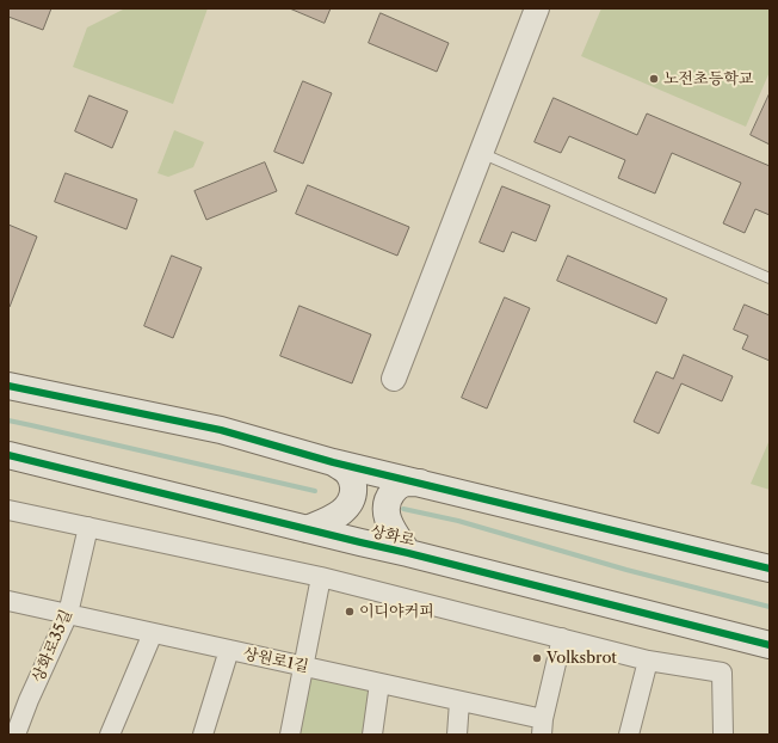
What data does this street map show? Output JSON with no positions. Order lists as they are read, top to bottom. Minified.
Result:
{"streets":{"main road":["상화로"],"street":["상화로35길","상원로1길"]},"crossings":[["상화로35길","상원로1길"]],"places":["노전초등학교","이디야커피","Volksbrot"]}
